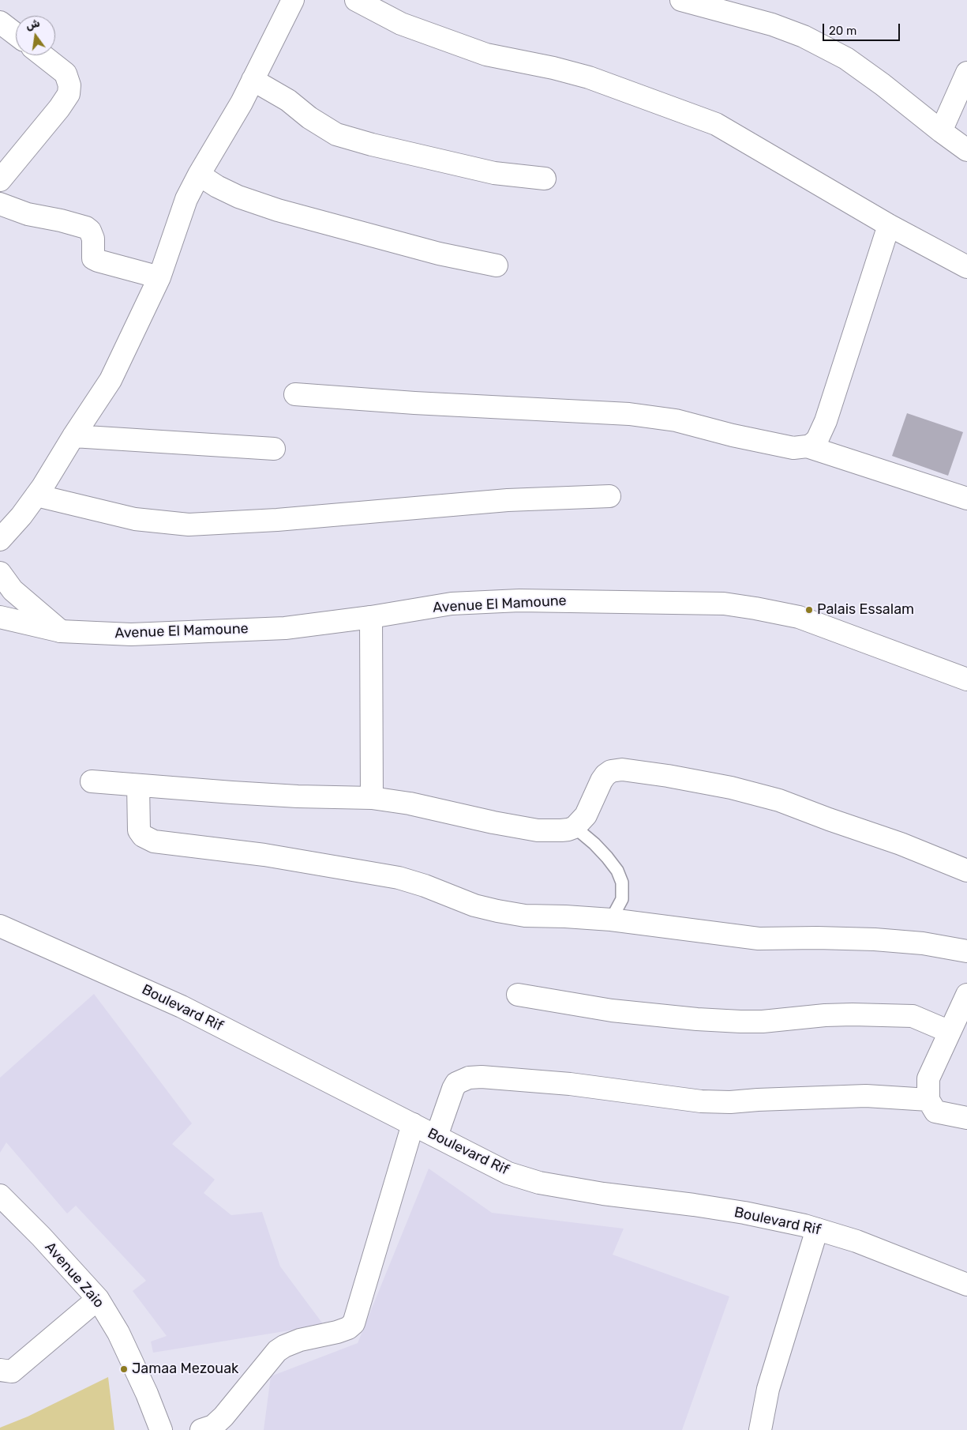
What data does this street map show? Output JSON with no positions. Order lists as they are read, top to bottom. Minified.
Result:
{"streets":{"street":["Avenue El Mamoune","Boulevard Rif","Avenue Zaio"]},"places":["Palais Essalam","Jamaa Mezouak"],"scale_bar":"20 m","north":"top"}
